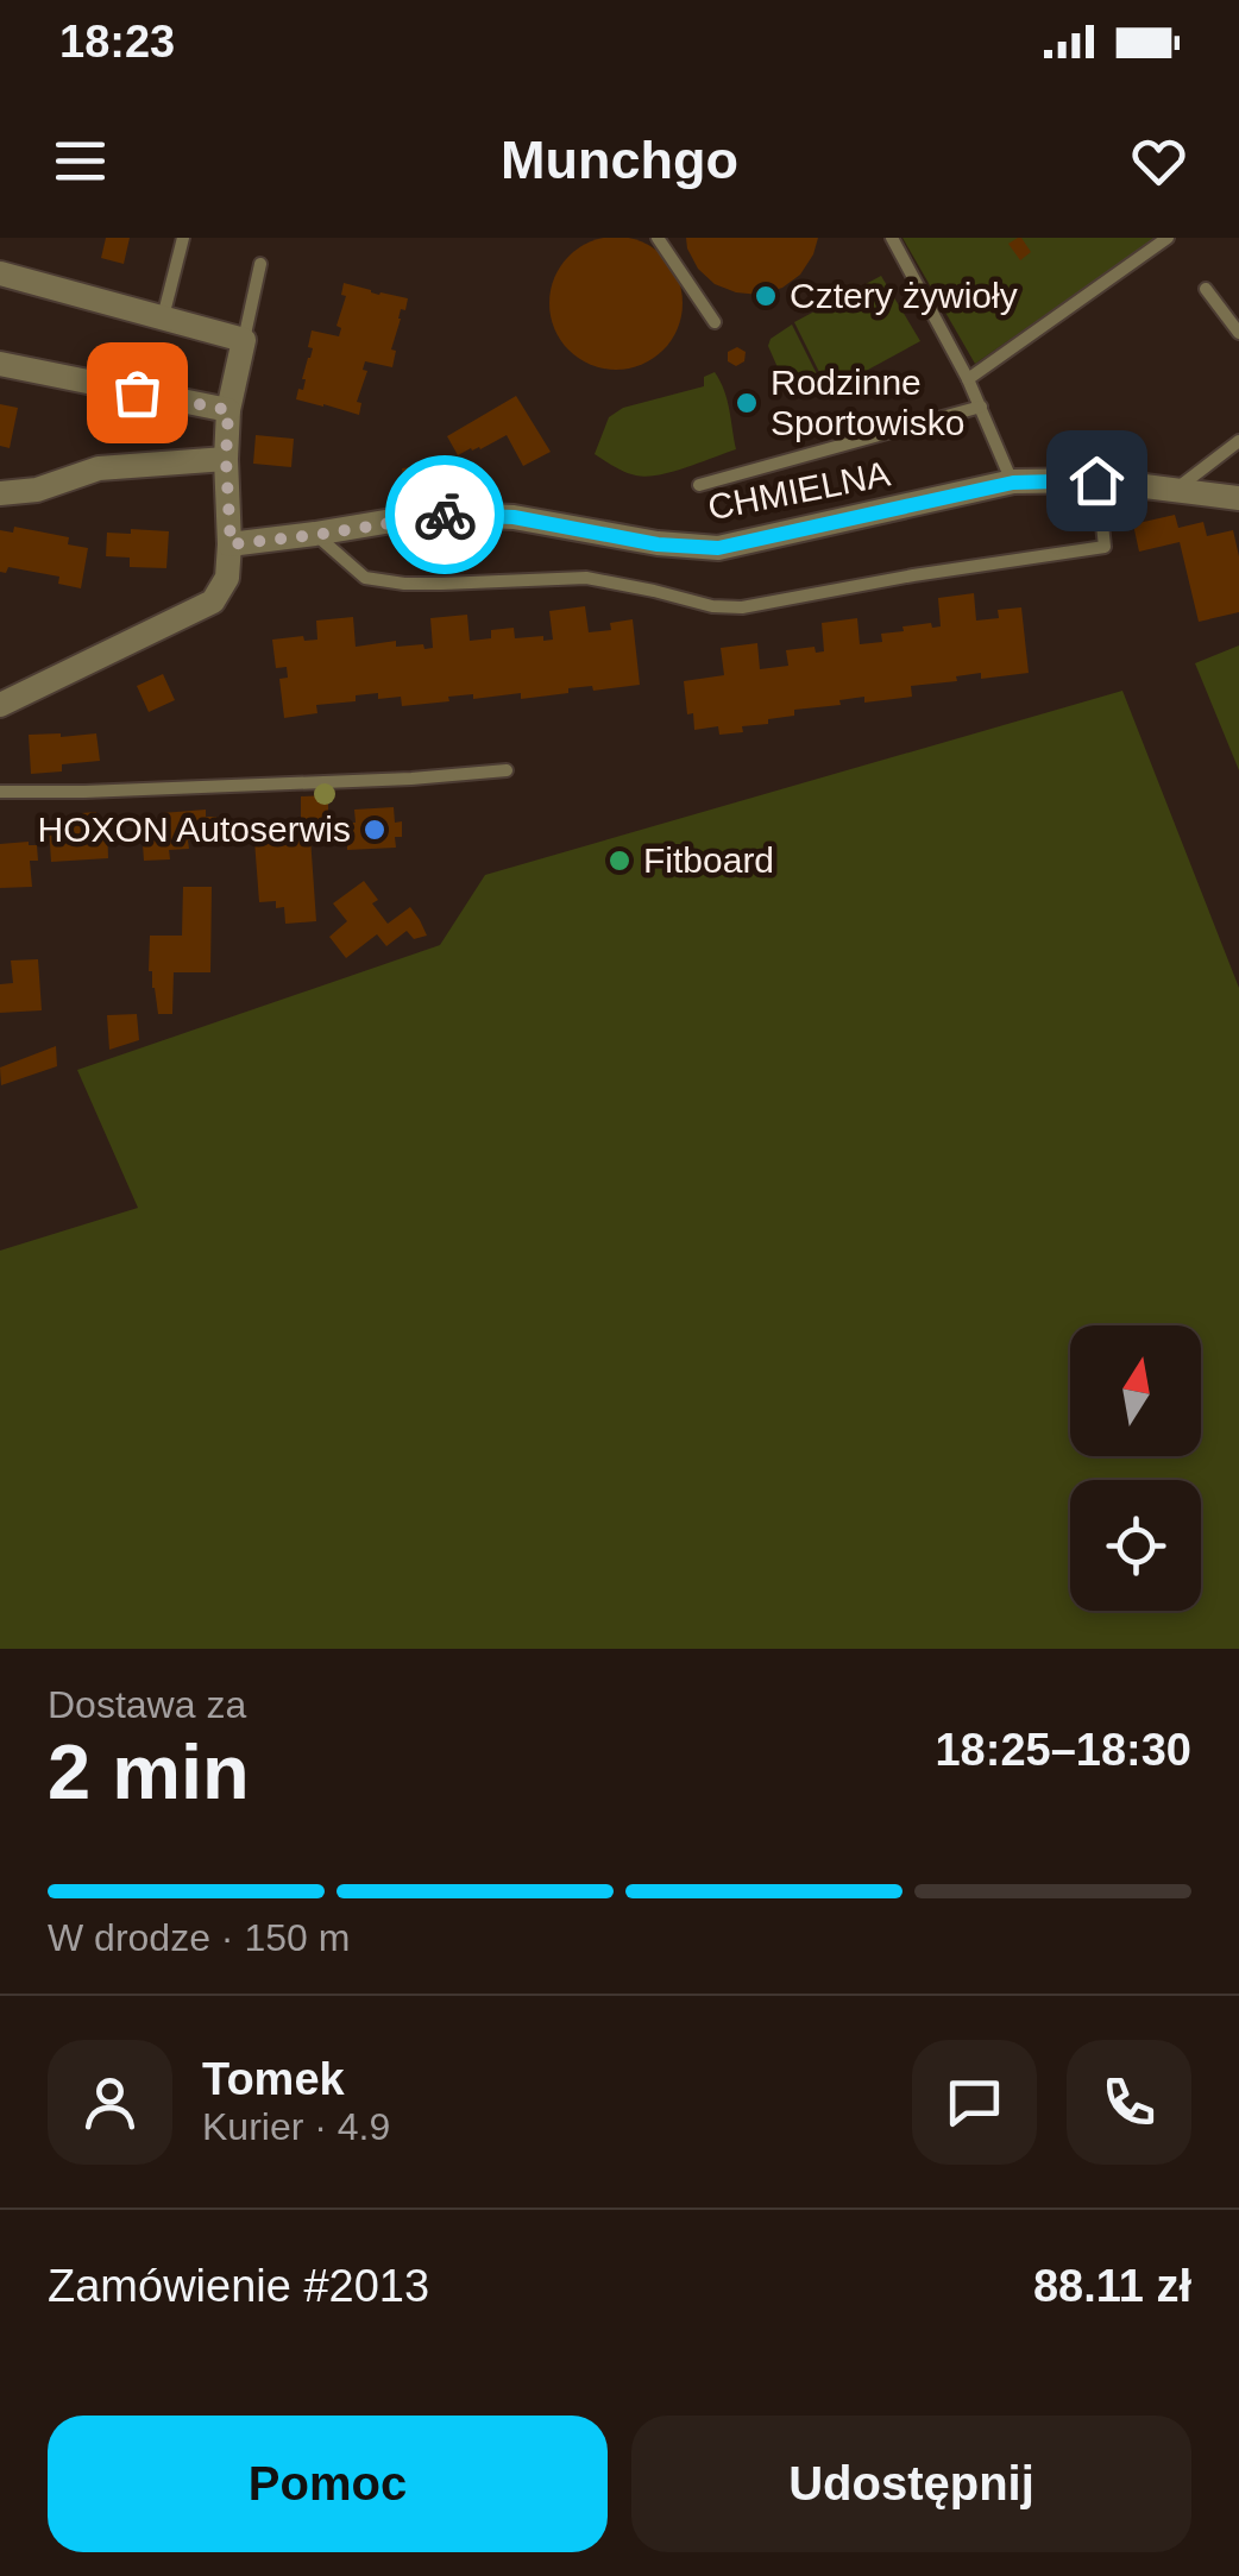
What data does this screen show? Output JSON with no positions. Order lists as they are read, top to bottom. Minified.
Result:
{"streets":{"street":["CHMIELNA"]},"places":["Cztery żywioły","Rodzinne Sportowisko","HOXON Autoserwis","Fitboard"],"north":"top","page":{"status":"18:23","header":"Munchgo","heading":["2 min","Dostawa za","18:25–18:30"],"panel":["Tomek","Kurier · 4.9","Zamówienie #2013","88.11 zł"],"bar":"W drodze · 150 m","buttons":["Pomoc","Udostępnij"]}}
